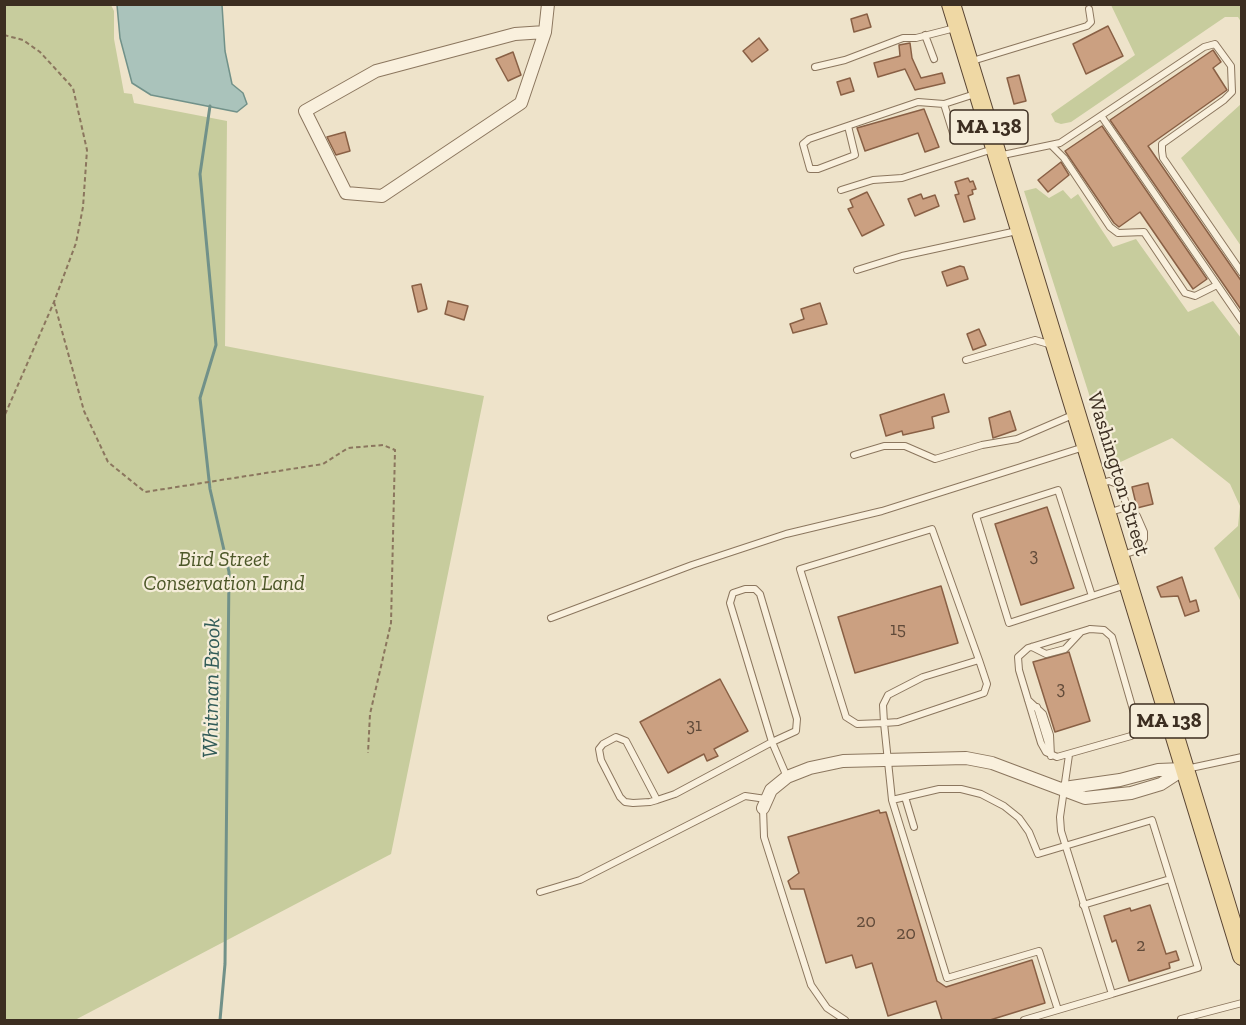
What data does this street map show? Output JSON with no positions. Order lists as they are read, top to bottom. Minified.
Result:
{"streets":{"main road":["MA 138","Washington Street"]},"water":["Whitman Brook"],"parks":["Bird Street Conservation Land"],"house_numbers":["3","15","3","31","20","20","2"]}
